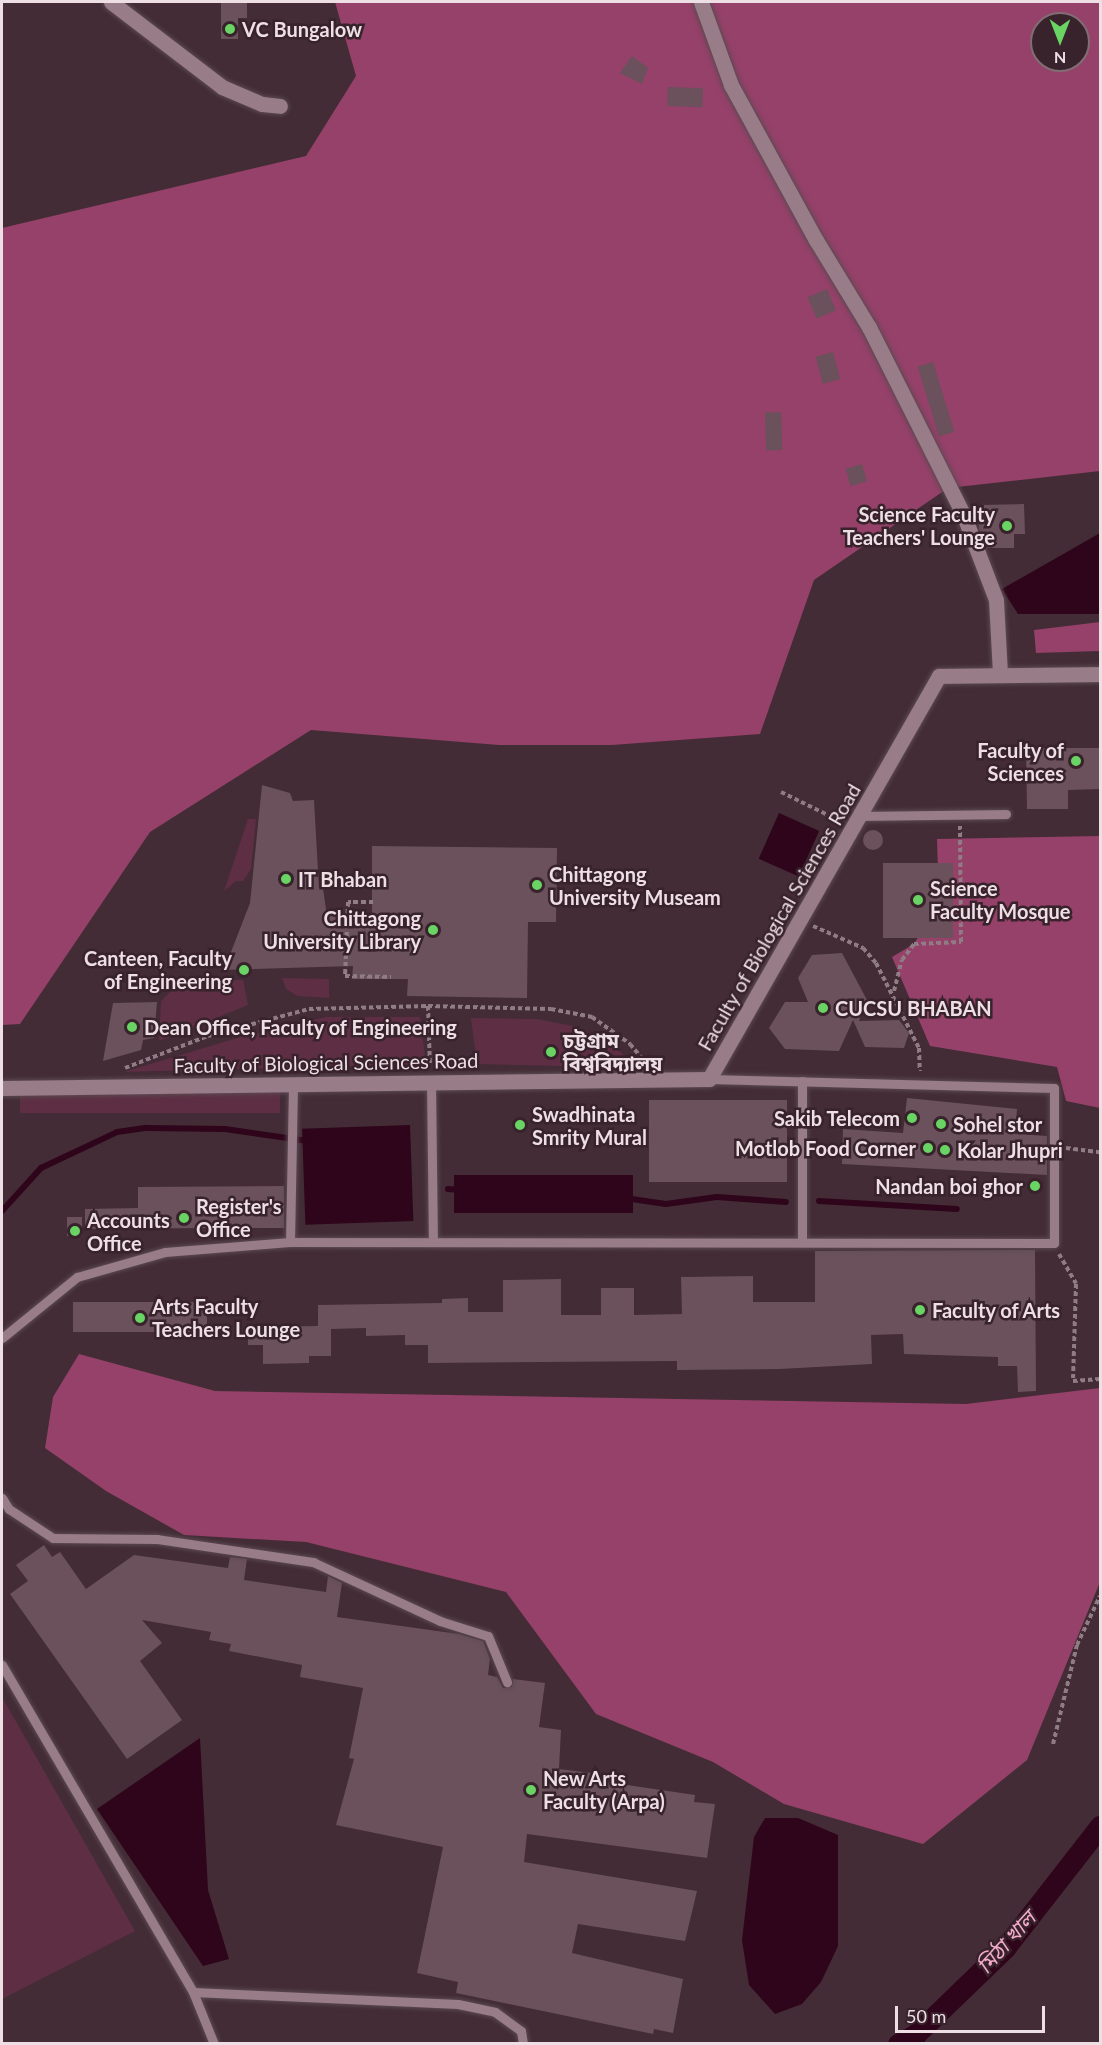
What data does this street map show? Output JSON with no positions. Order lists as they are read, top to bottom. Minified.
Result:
{"streets":{"street":["Faculty of Biological Sciences Road"]},"water":["মিঠা খাল"],"places":["VC Bungalow","Science Faculty Teachers' Lounge","Faculty of Sciences","IT Bhaban","Chittagong University Museam","Science Faculty Mosque","Chittagong University Library","Canteen, Faculty of Engineering","CUCSU BHABAN","Dean Office, Faculty of Engineering","চট্টগ্রাম বিশ্ববিদ্যালয়","Sakib Telecom","Sohel stor","Swadhinata Smrity Mural","Motlob Food Corner","Kolar Jhupri","Nandan boi ghor","Register's Office","Accounts Office","Faculty of Arts","Arts Faculty Teachers Lounge","New Arts Faculty (Arpa)"],"scale_bar":"50 m","north":"bottom"}
